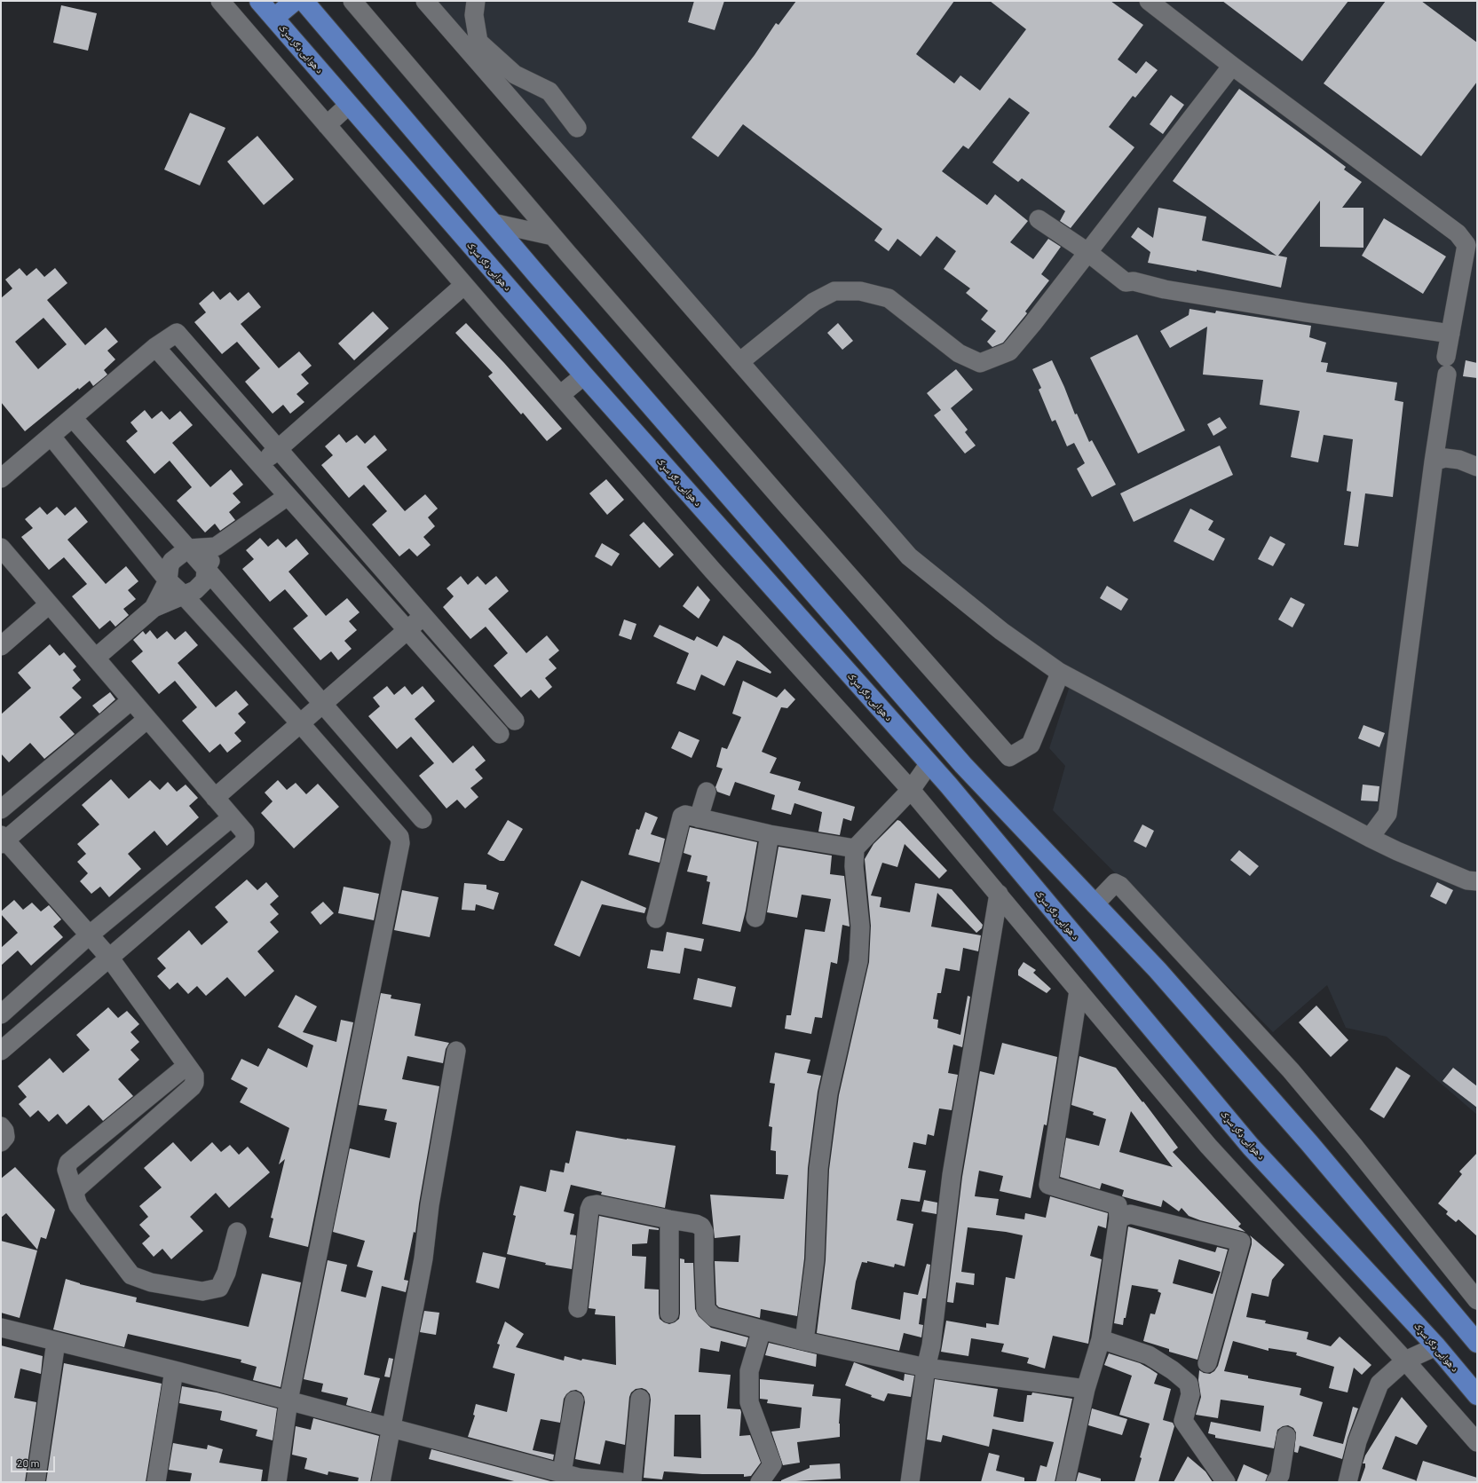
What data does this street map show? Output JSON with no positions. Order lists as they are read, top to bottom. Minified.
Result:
{"streets":{"main road":["د هوایی ډګر سړک"]},"scale_bar":"20 m"}
